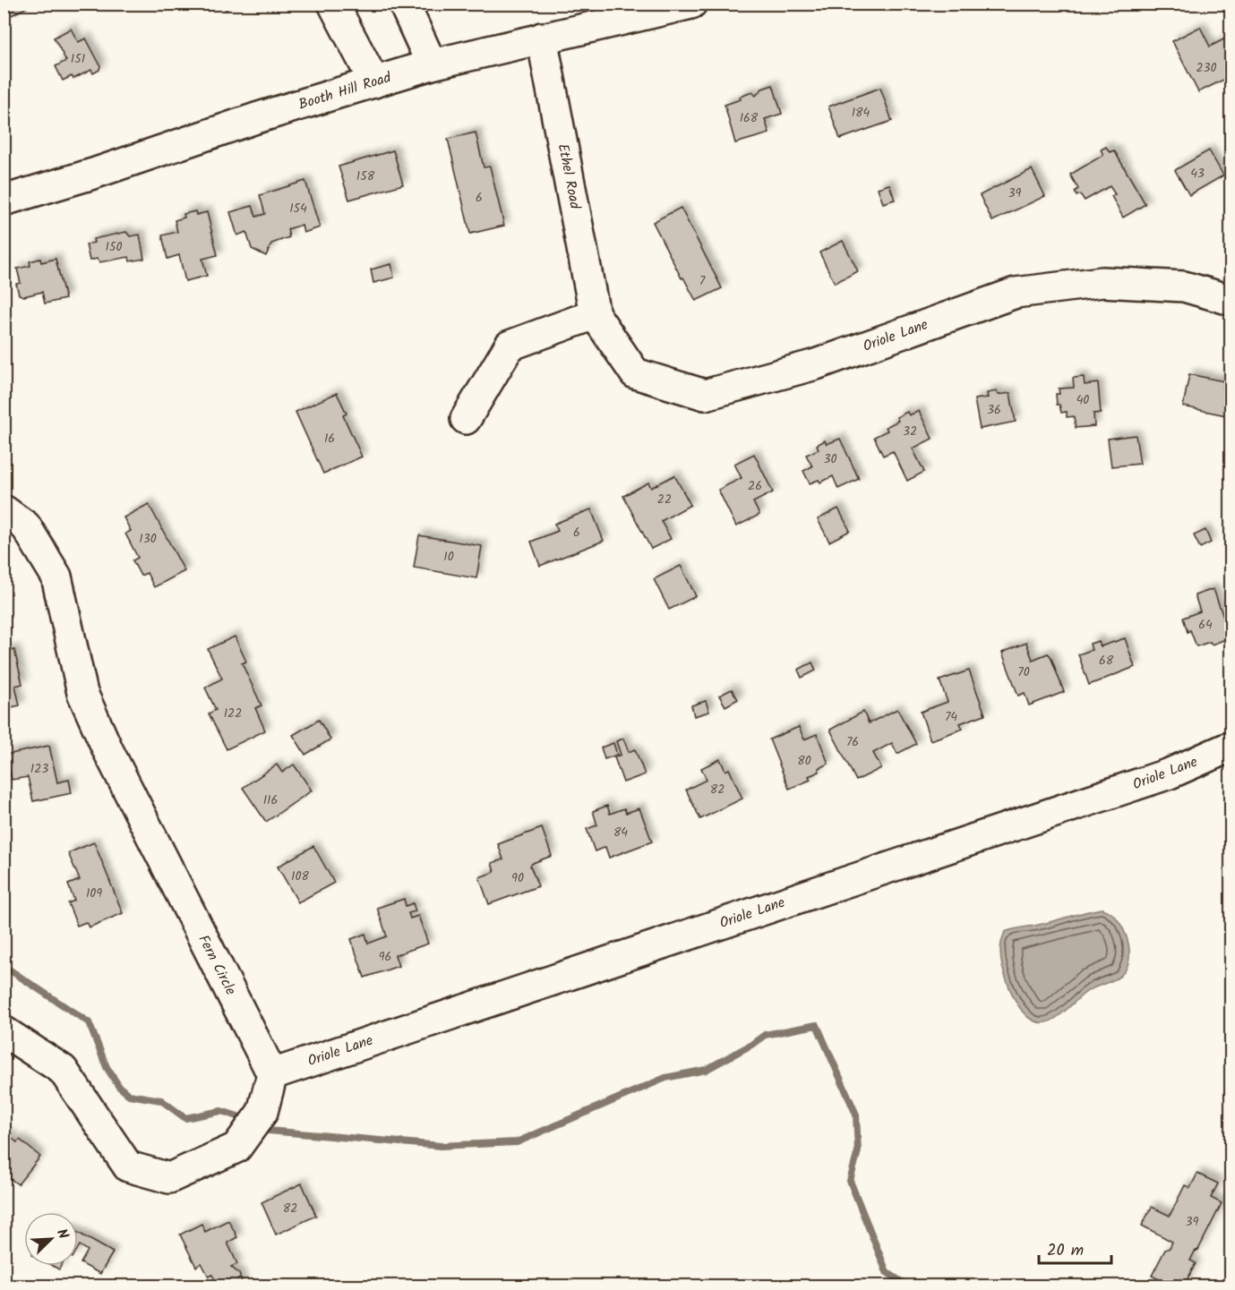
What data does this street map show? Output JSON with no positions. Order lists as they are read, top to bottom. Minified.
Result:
{"streets":{"street":["Booth Hill Road","Ethel Road","Oriole Lane","Fern Circle"]},"crossings":[["Booth Hill Road","Ethel Road"],["Ethel Road","Oriole Lane"],["Oriole Lane","Fern Circle"]],"house_numbers":["151","230","184","168","43","158","39","6","154","150","7","40","36","32","16","30","26","22","6","130","10","64","68","70","122","74","76","80","123","82","116","84","108","90","109","96","82","39"],"scale_bar":"20 m","north":"top right"}
